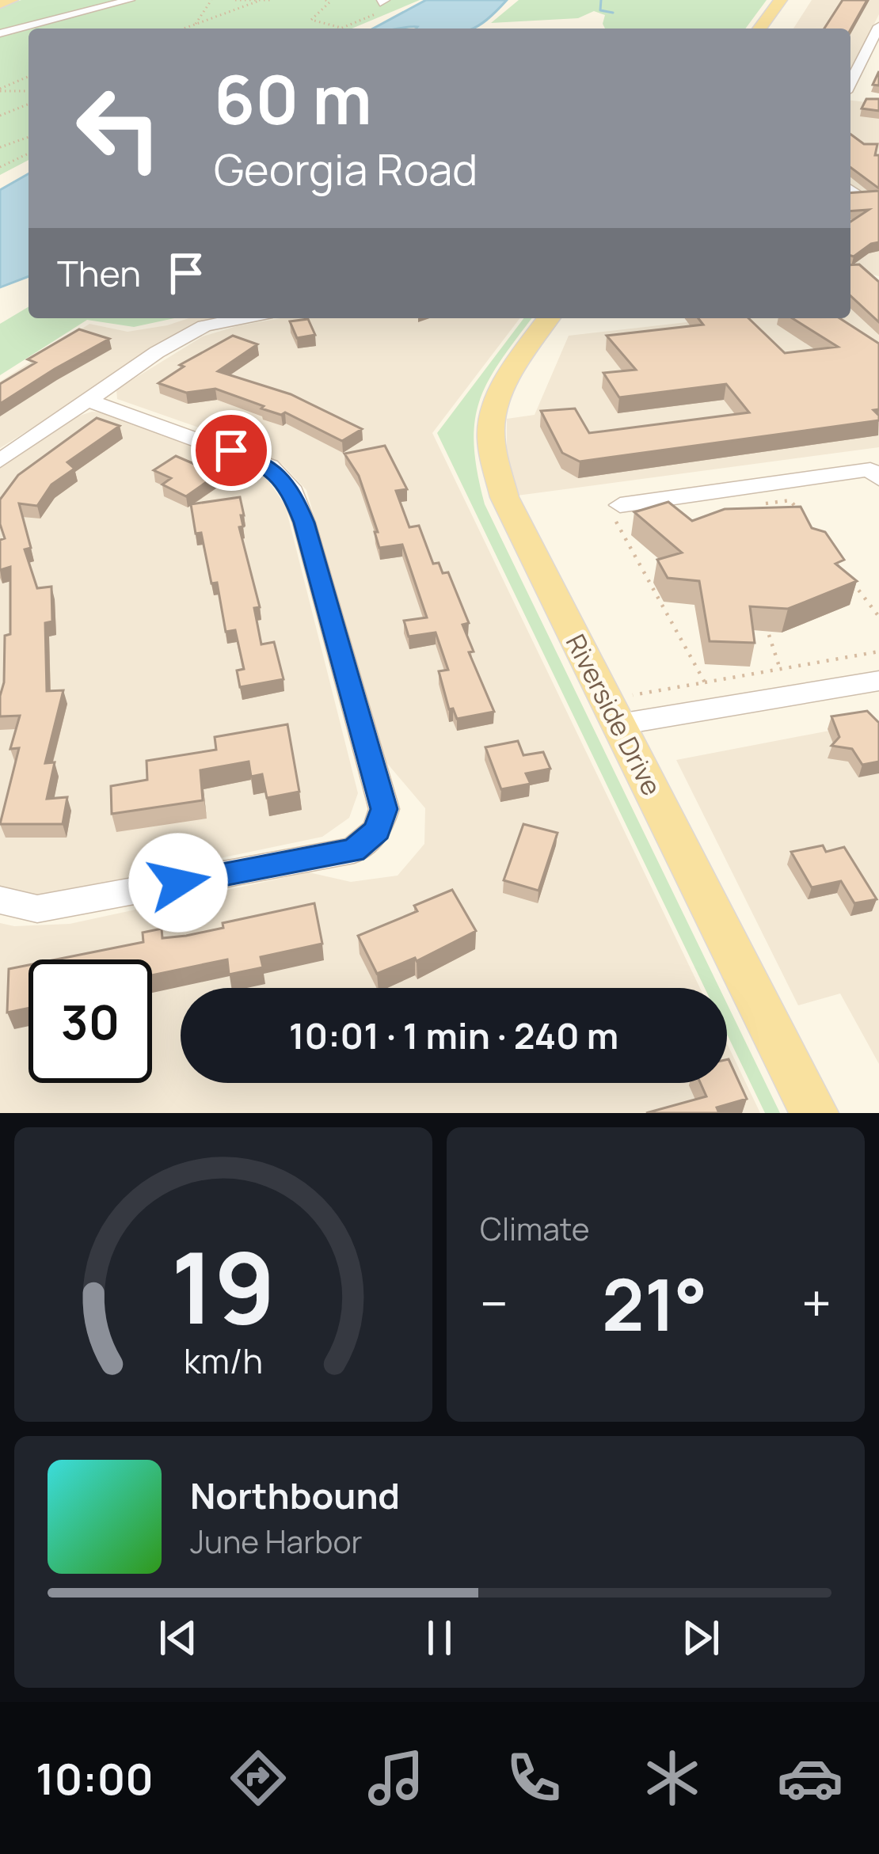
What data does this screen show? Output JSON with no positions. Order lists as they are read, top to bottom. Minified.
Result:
{"streets":{"main road":["Riverside Drive"]},"page":{"turn":["60 m","Georgia Road"],"then":"Then","limit":"30","trip":"10:01 · 1 min · 240 m","tile":"Climate","heat":["−","21°","+"],"song":["Northbound","June Harbor"],"tabs":"10:00","gauge":["19","km/h"]}}
